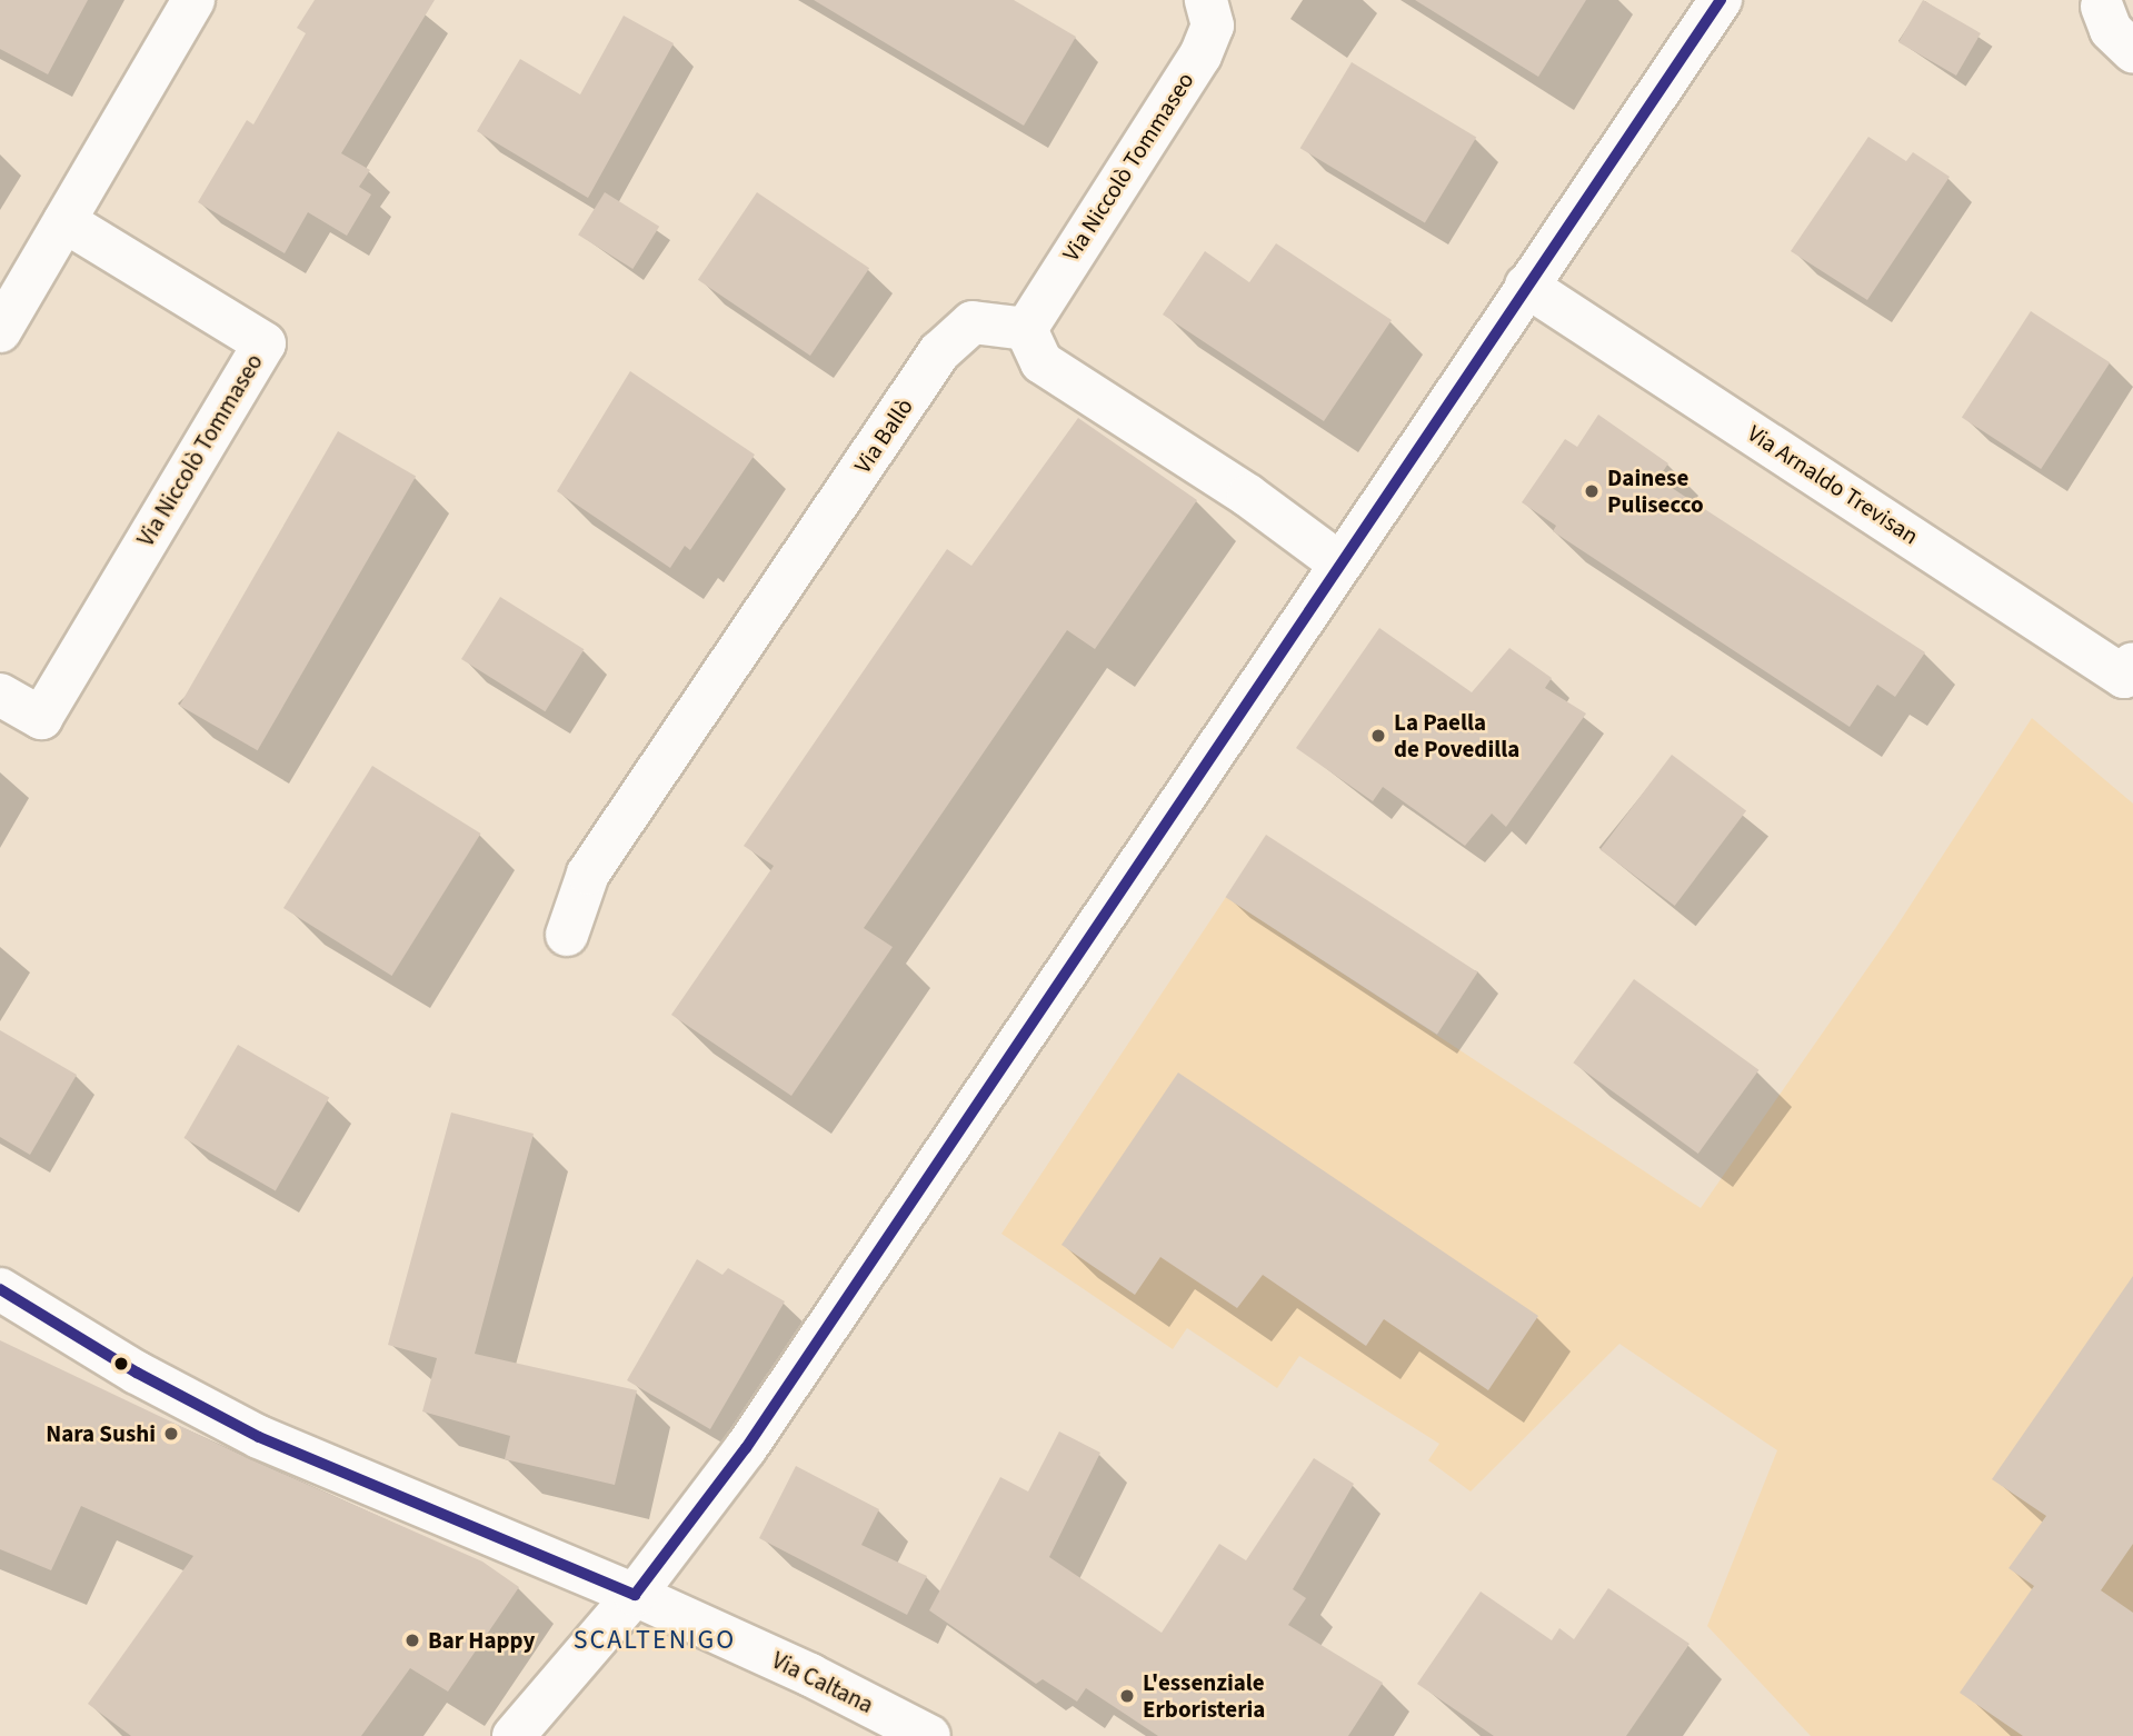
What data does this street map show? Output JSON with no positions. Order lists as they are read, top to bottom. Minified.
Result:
{"streets":{"street":["Via Niccolò Tommaseo","Via Ballò","Via Arnaldo Trevisan","Via Caltana"]},"crossings":[["Via Niccolò Tommaseo","Via Ballò"]],"districts":["SCALTENIGO"],"places":["Dainese Pulisecco","La Paella de Povedilla","Nara Sushi","Bar Happy","L'essenziale Erboristeria"]}
